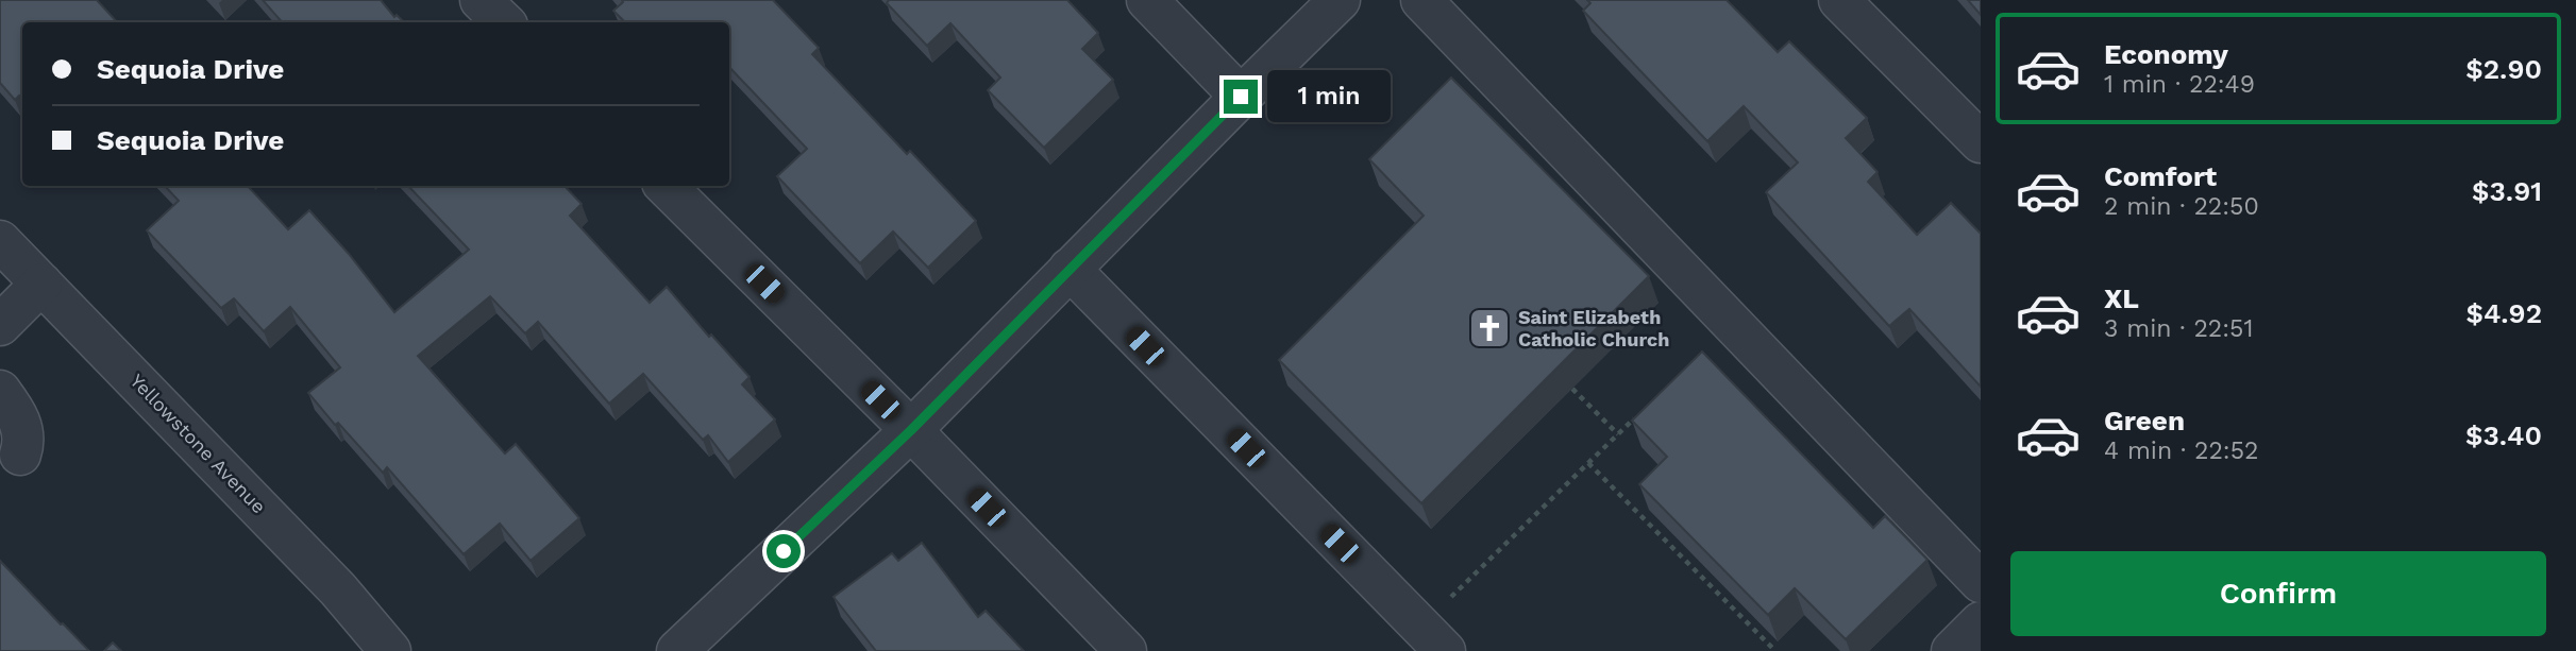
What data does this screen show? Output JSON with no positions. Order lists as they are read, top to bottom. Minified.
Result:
{"streets":{"street":["Yellowstone Avenue"]},"places":{"church":["Saint Elizabeth Catholic Church"]},"page":{"list":[{"name":"Economy","note":"1 min · 22:49","value":"$2.90"},{"name":"Comfort","note":"2 min · 22:50","value":"$3.91"},{"name":"XL","note":"3 min · 22:51","value":"$4.92"},{"name":"Green","note":"4 min · 22:52","value":"$3.40"}],"banner":["Sequoia Drive","Sequoia Drive"],"bubble":"1 min","buttons":"Confirm"}}
